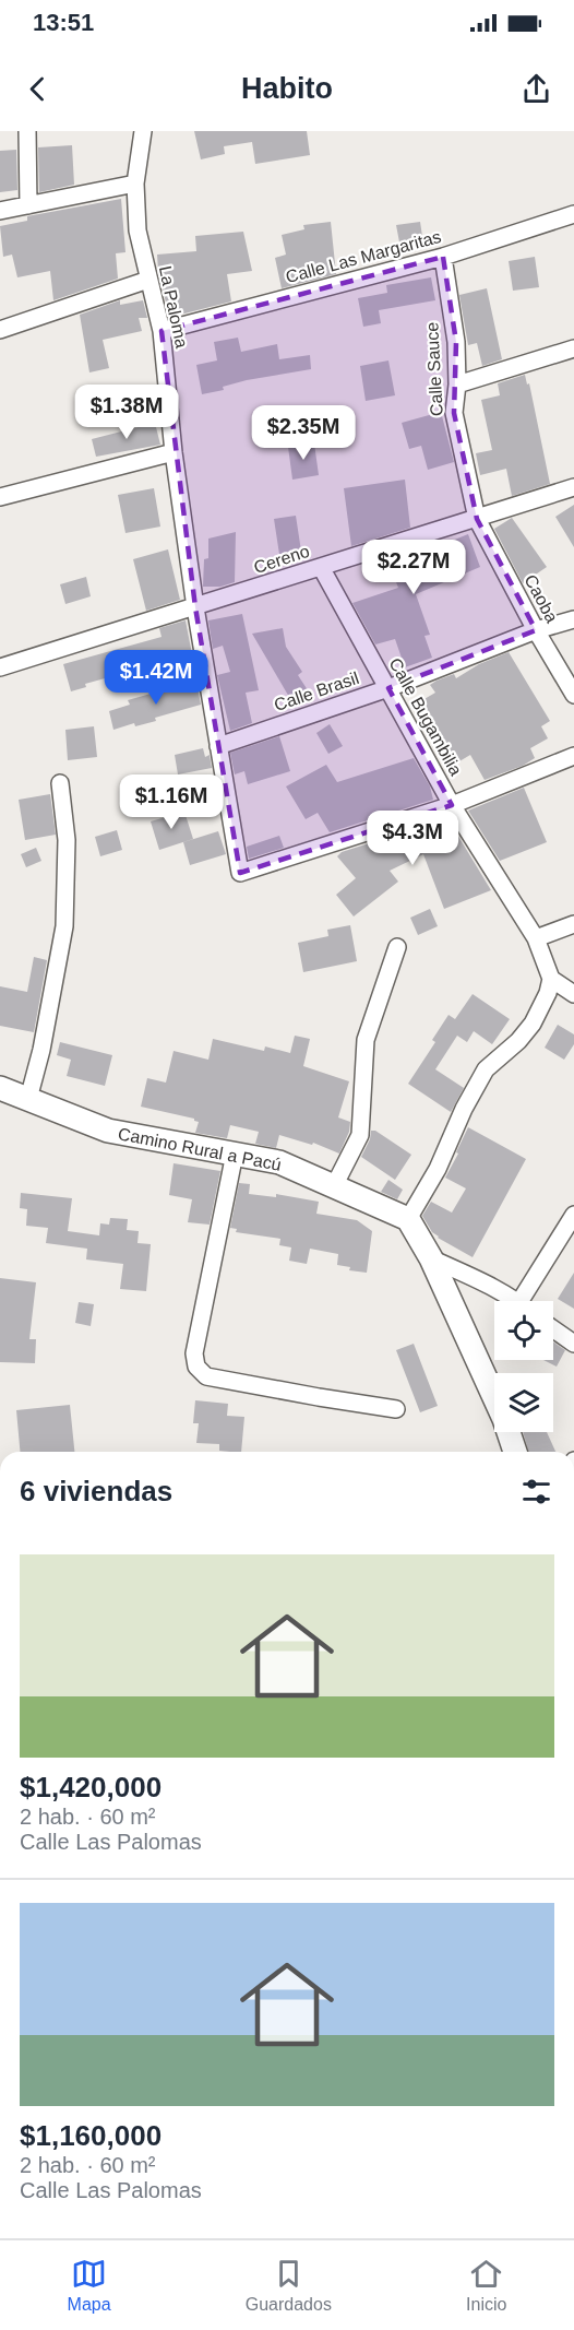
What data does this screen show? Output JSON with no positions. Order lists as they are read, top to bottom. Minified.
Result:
{"streets":{"street":["Calle Las Margaritas","La Paloma","Calle Sauce","Cereno","Caoba","Calle Brasil","Calle Bugambilia","Camino Rural a Pacú"]},"crossings":[["Calle Las Margaritas","La Paloma"],["Calle Las Margaritas","Calle Sauce"],["La Paloma","Cereno"],["La Paloma","Calle Brasil"],["La Paloma","Calle Bugambilia"],["Calle Sauce","Cereno"],["Calle Sauce","Caoba"],["Cereno","Caoba"],["Cereno","Calle Bugambilia"],["Caoba","Calle Brasil"],["Calle Brasil","Calle Bugambilia"]],"page":{"status":"13:51","header":"Habito","price":["$1.38M","$2.35M","$2.27M","$1.42M","$1.16M","$4.3M"],"heading":"6 viviendas","list":[{"name":"$1,420,000","note":"2 hab. · 60 m² · Calle Las Palomas"},{"name":"$1,160,000","note":"2 hab. · 60 m² · Calle Las Palomas"}],"tabs":["Mapa","Guardados","Inicio"]}}
